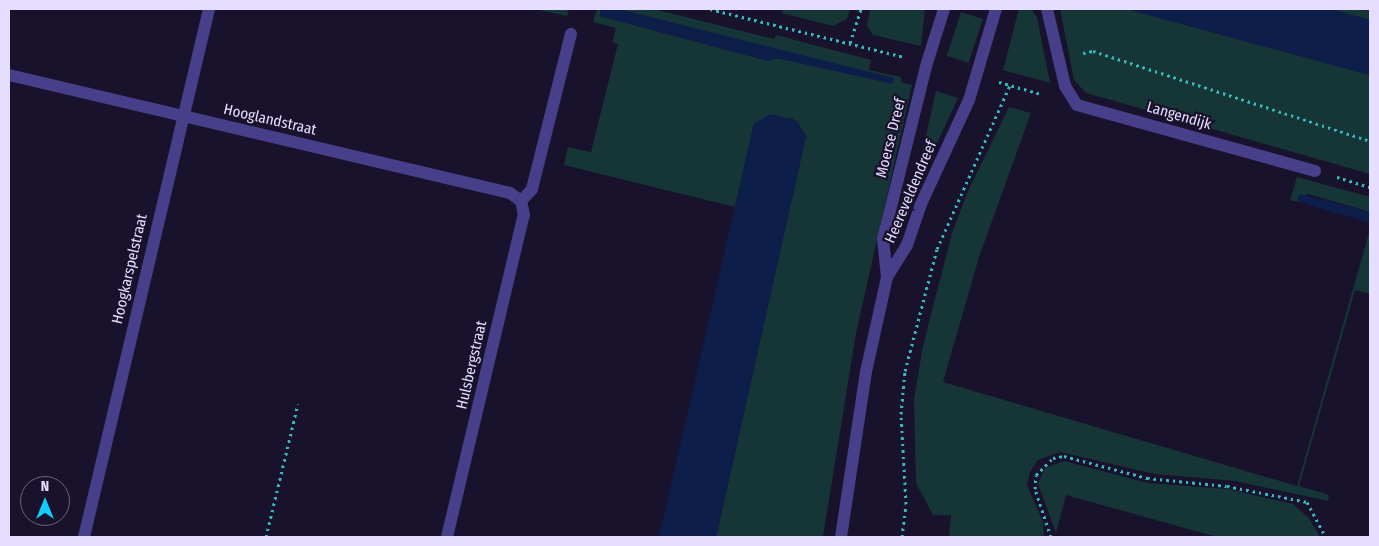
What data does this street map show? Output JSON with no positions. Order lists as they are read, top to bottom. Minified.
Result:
{"streets":{"street":["Langendijk","Hooglandstraat","Moerse Dreef","Heereveldendreef","Hoogkarspelstraat","Hulsbergstraat"]},"crossings":[["Hooglandstraat","Hoogkarspelstraat"],["Hooglandstraat","Hulsbergstraat"],["Moerse Dreef","Heereveldendreef"]],"north":"top"}
